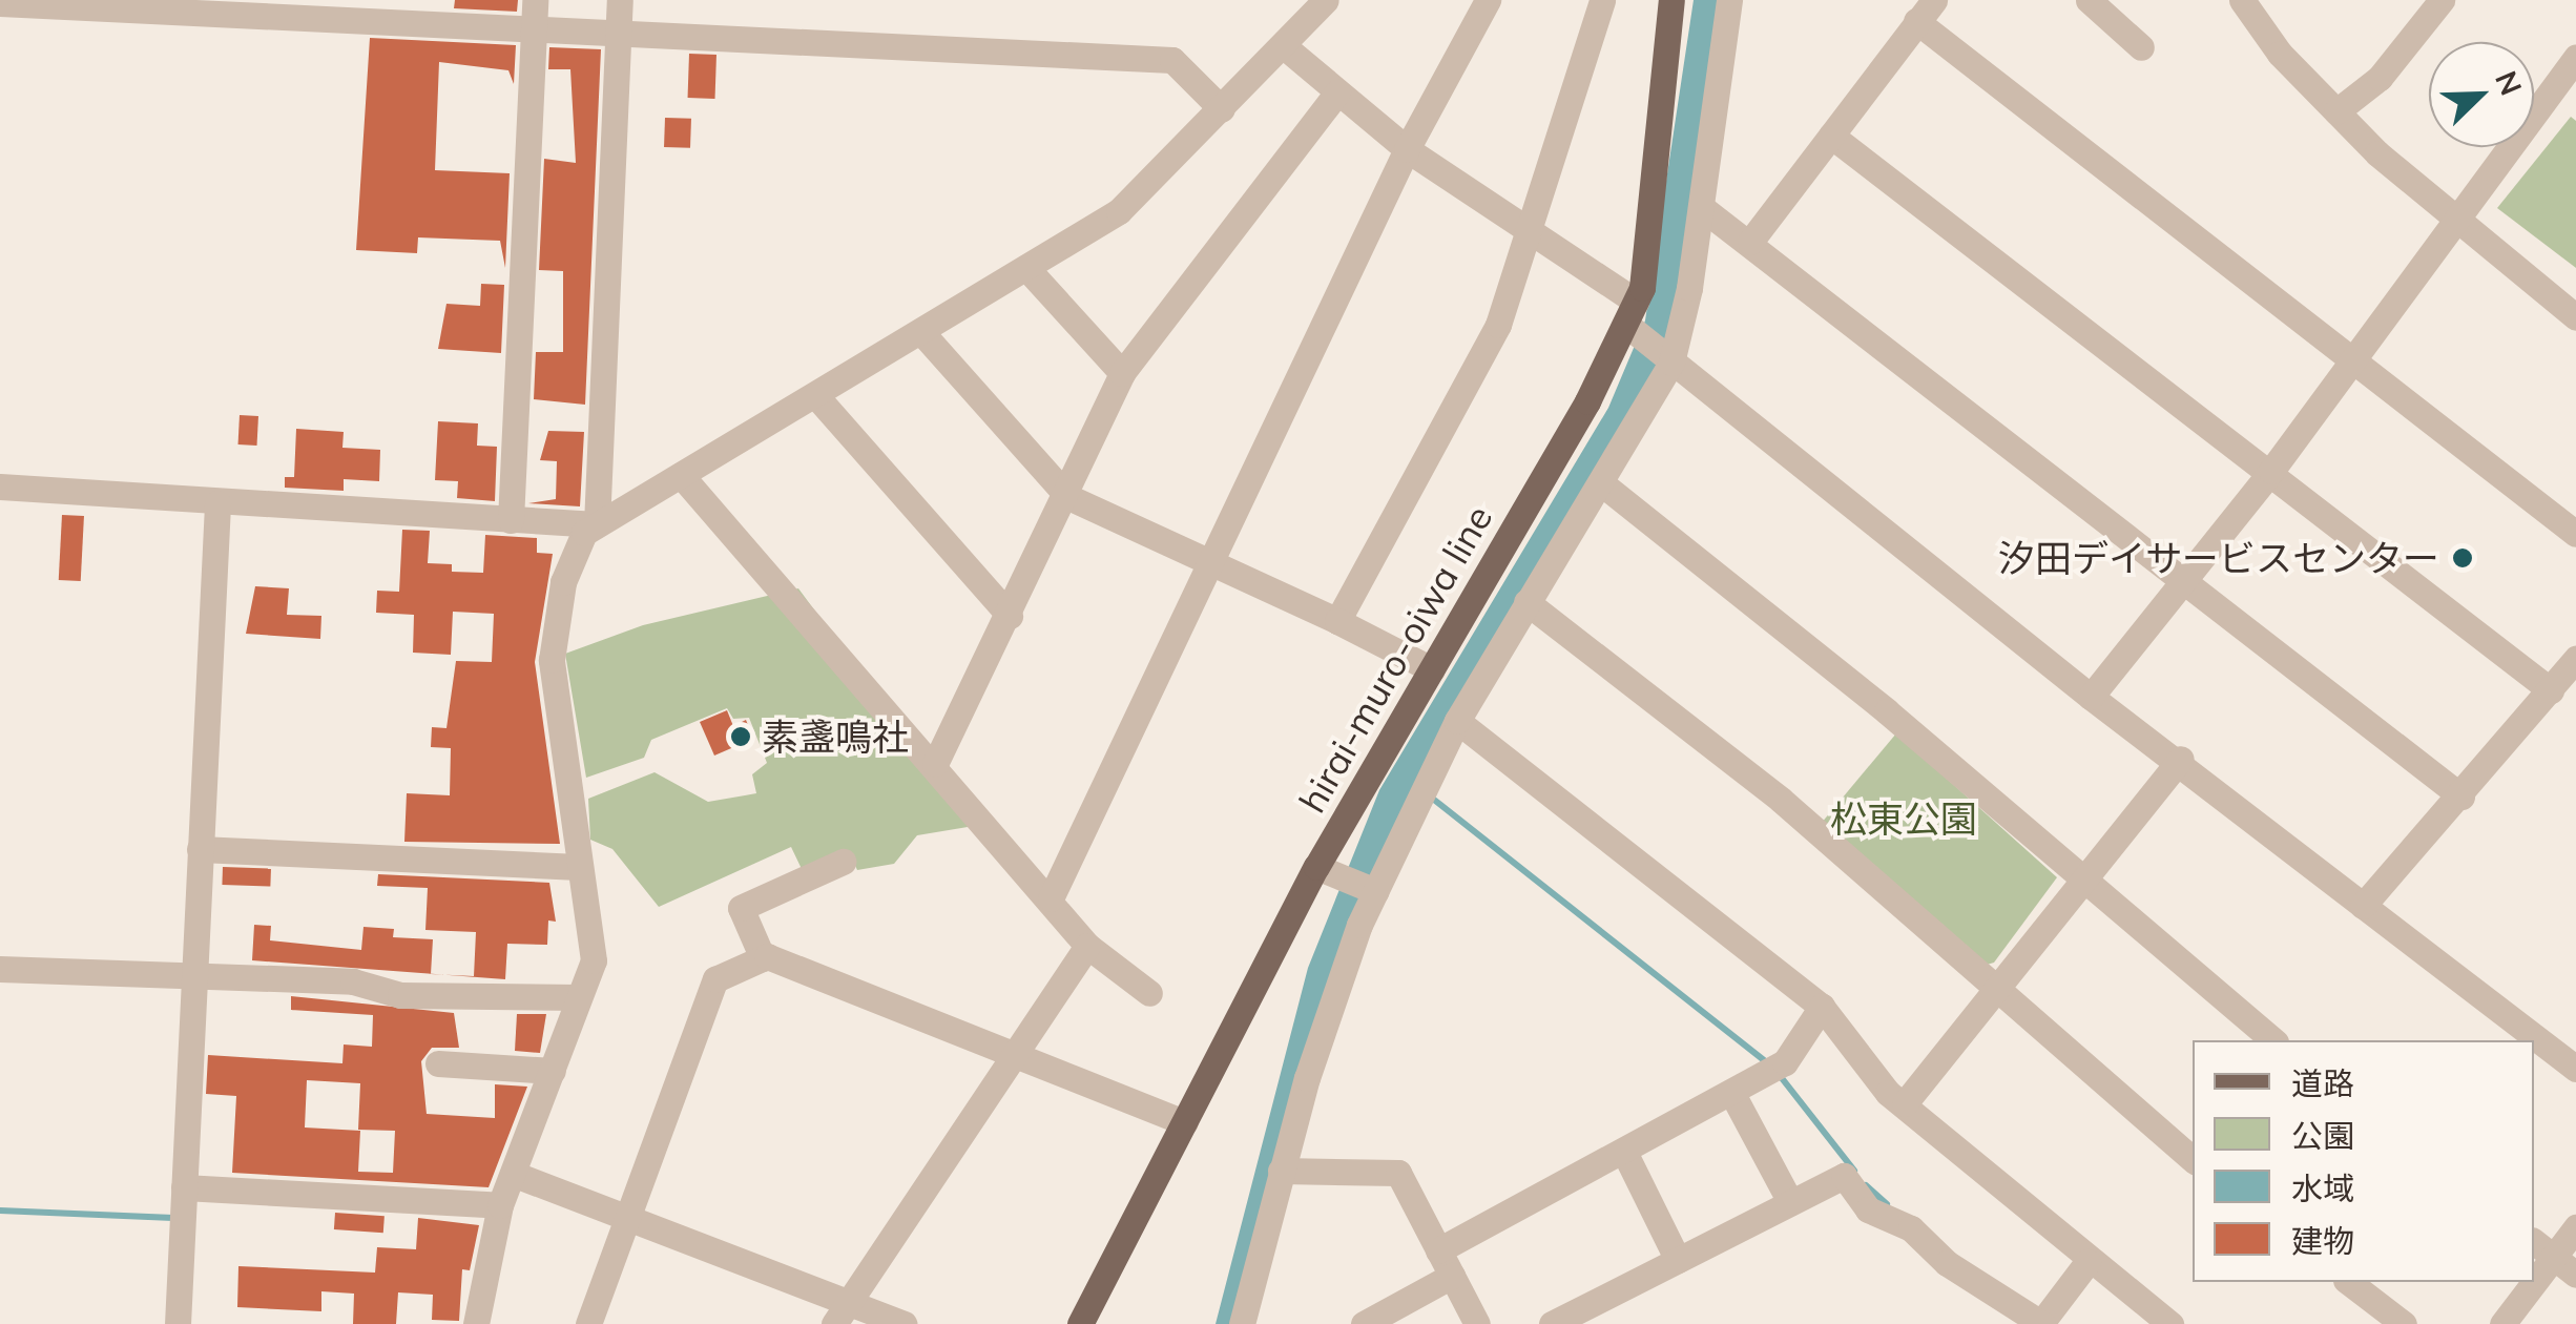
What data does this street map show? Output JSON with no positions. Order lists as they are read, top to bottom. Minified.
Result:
{"streets":{"main road":["hirai-muro-oiwa line"]},"parks":["松東公園"],"places":["汐田デイサービスセンター","素盞鳴社"],"legend":["道路","公園","水域","建物"],"north":"top right"}
